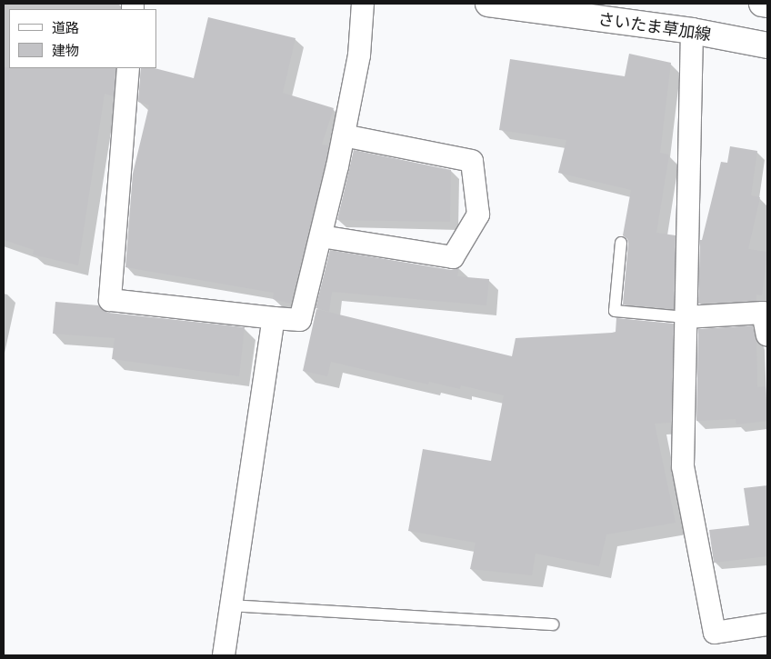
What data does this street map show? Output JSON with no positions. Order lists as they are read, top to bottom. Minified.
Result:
{"streets":{"main road":["さいたま草加線"]},"legend":["道路","建物"]}
